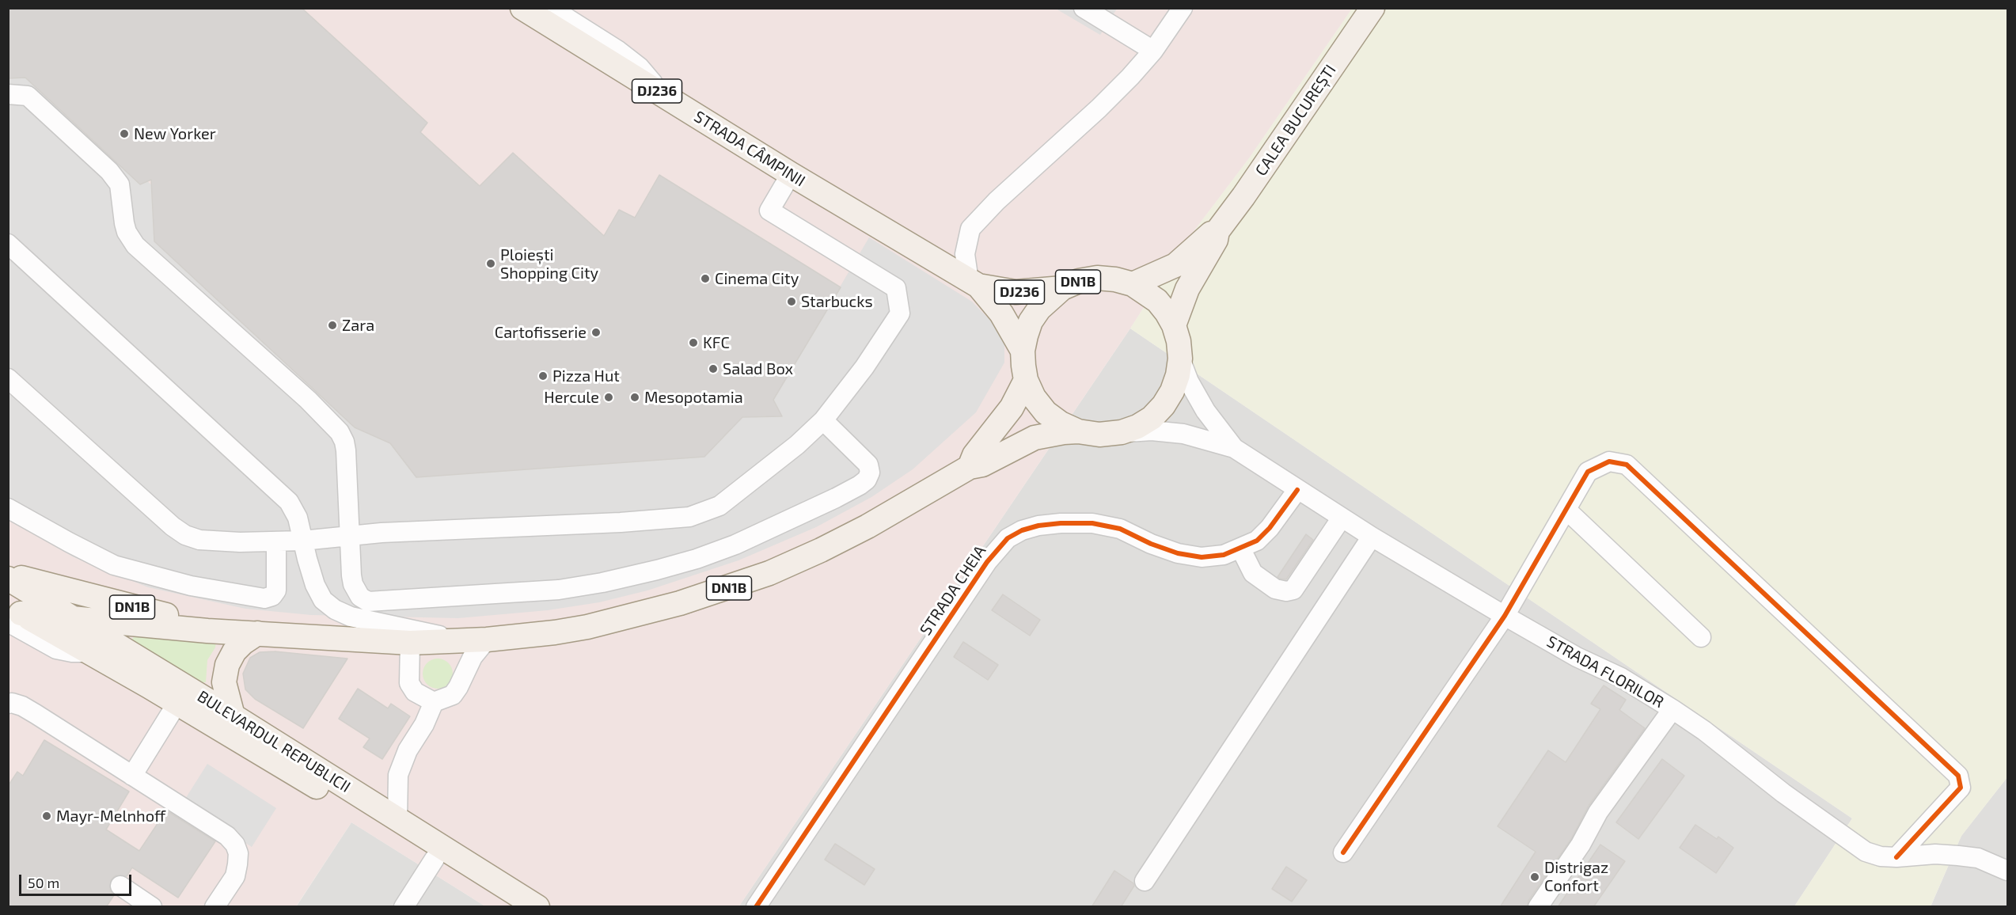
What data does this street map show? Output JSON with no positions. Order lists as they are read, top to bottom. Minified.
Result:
{"streets":{"main road":["DJ236","CALEA BUCUREȘTI","STRADA CÂMPINII","DN1B","BULEVARDUL REPUBLICII"],"street":["STRADA CHEIA","STRADA FLORILOR"]},"crossings":[["DJ236","STRADA CÂMPINII"],["DJ236","DN1B"],["DN1B","BULEVARDUL REPUBLICII"],["STRADA CHEIA","STRADA FLORILOR"]],"places":["New Yorker","Ploiești Shopping City","Cinema City","Starbucks","Zara","Cartofisserie","KFC","Salad Box","Pizza Hut","Hercule","Mesopotamia","Mayr-Melnhoff","Distrigaz Confort"],"scale_bar":"50 m"}
